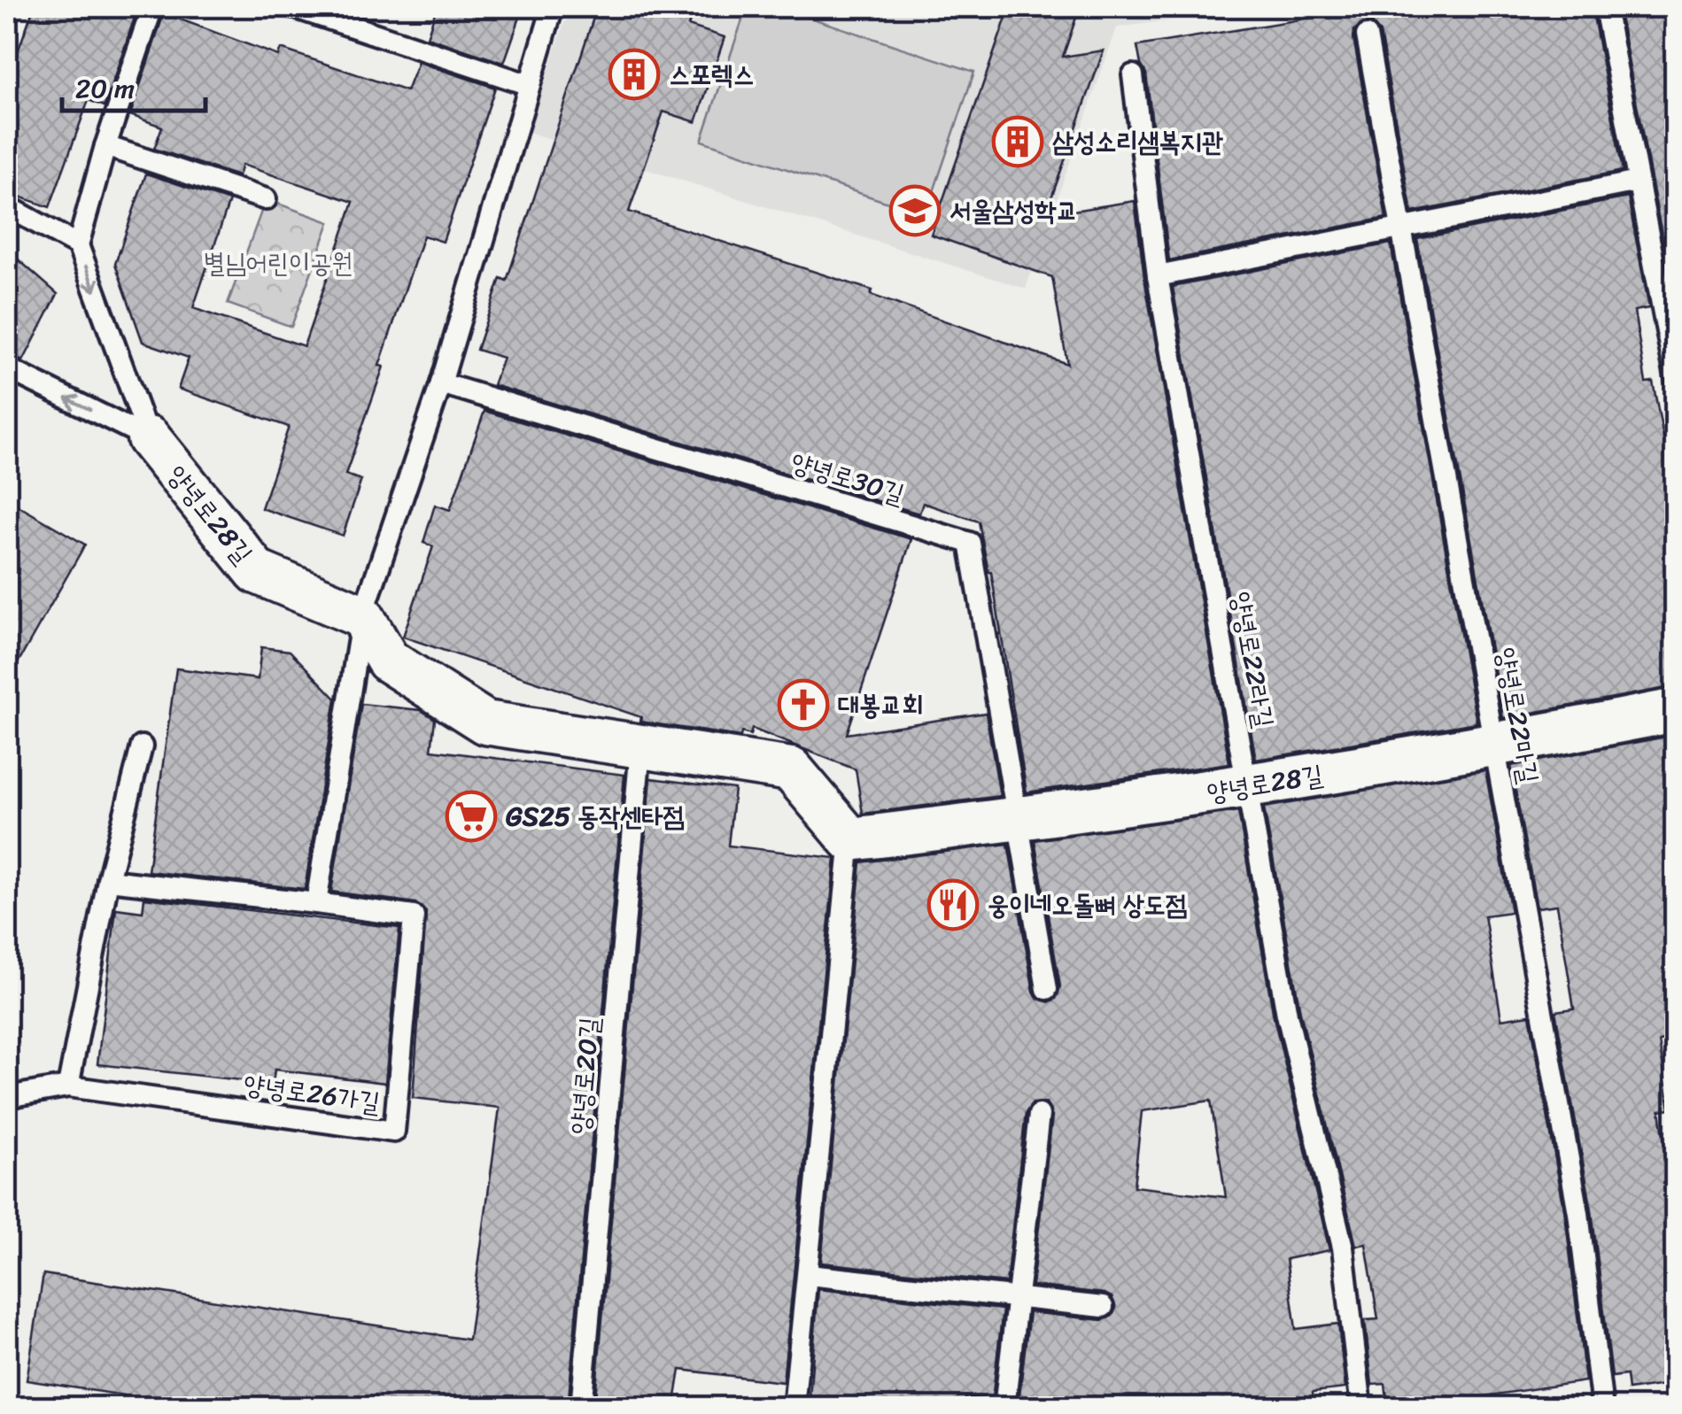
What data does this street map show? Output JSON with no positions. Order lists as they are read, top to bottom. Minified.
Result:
{"streets":{"street":["양녕로28길"],"lane":["양녕로30길","양녕로22라길","양녕로22마길","양녕로20길","양녕로26가길"]},"crossings":[["양녕로30길","양녕로28길"],["양녕로28길","양녕로22라길"],["양녕로28길","양녕로22마길"]],"parks":["별님어린이공원"],"places":{"building":["스포렉스","삼성소리샘복지관"],"school or university":["서울삼성학교"],"church":["대봉교회"],"supermarket":["GS25 동작센타점"],"restaurant":["웅이네오돌뼈 상도점"]},"scale_bar":"20 m"}
